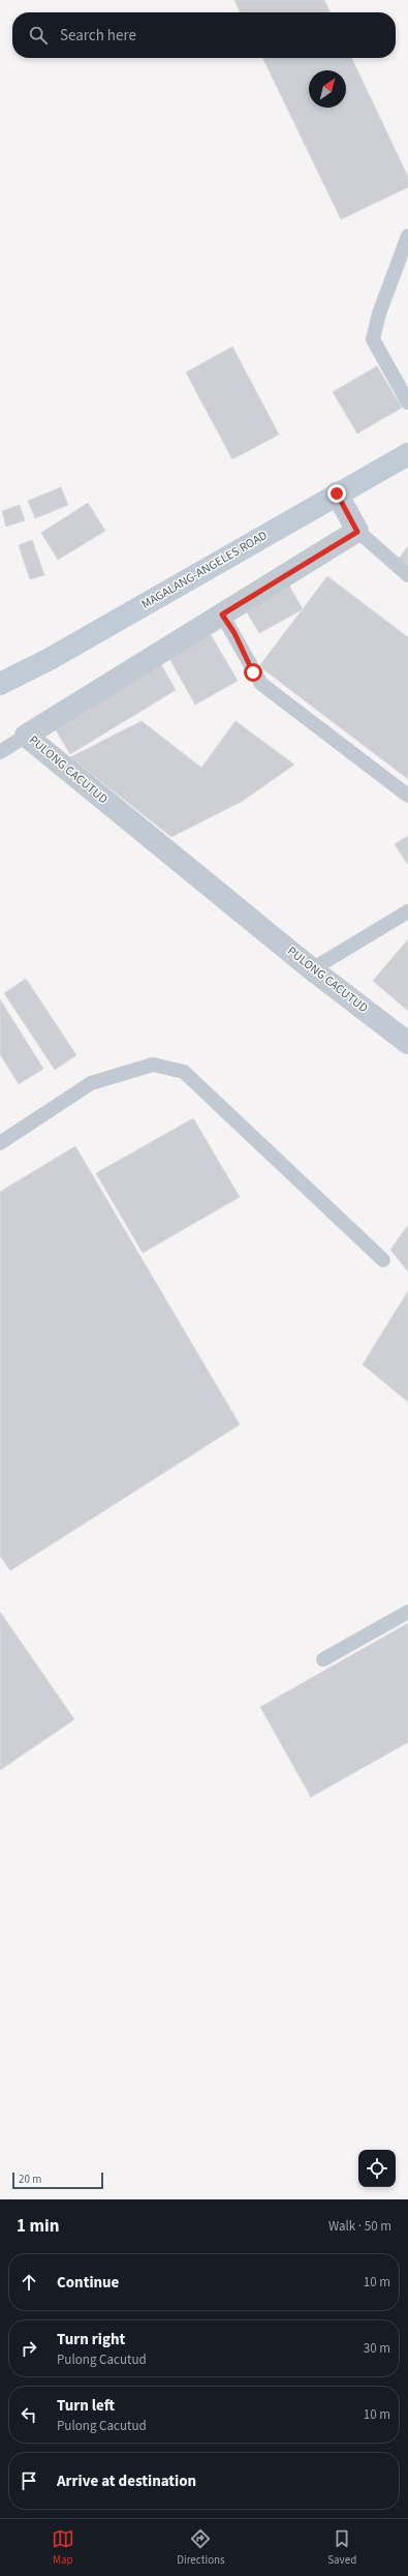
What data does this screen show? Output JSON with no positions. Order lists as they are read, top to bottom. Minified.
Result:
{"streets":{"main road":["MAGALANG-ANGELES ROAD"],"street":["PULONG CACUTUD"]},"scale_bar":"20 m","north":"top right","page":{"search":"Search here","scale":"20 m","heading":["1 min","Walk · 50 m"],"list":[["Continue","10 m"],["Turn right","Pulong Cacutud","30 m"],["Turn left","Pulong Cacutud","10 m"],"Arrive at destination"],"nav":["Map","Directions","Saved"]}}
